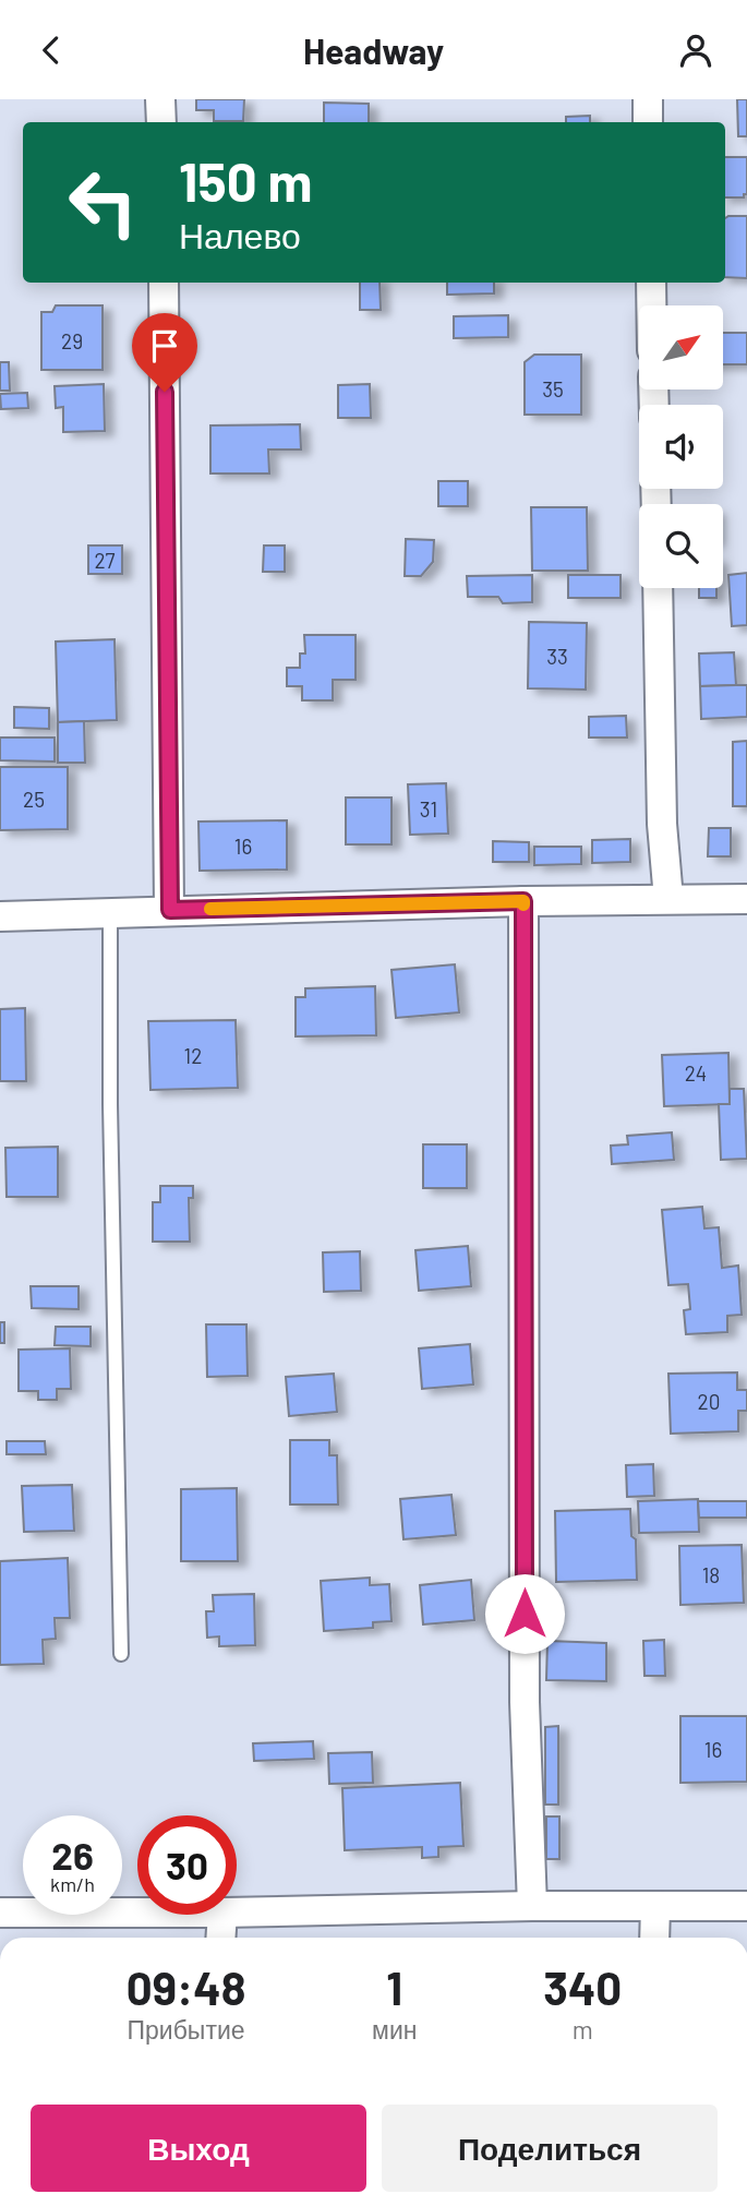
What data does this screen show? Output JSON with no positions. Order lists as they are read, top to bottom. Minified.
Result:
{"house_numbers":["29","35","27","33","25","31","16","12","24","20","18","16"],"north":"top right","page":{"header":"Headway","turn":["150 m","Налево"],"speed":"26 km/h","limit":"30","eta":["09:48","Прибытие","1","мин","340","m"],"buttons":["Выход","Поделиться"]}}
